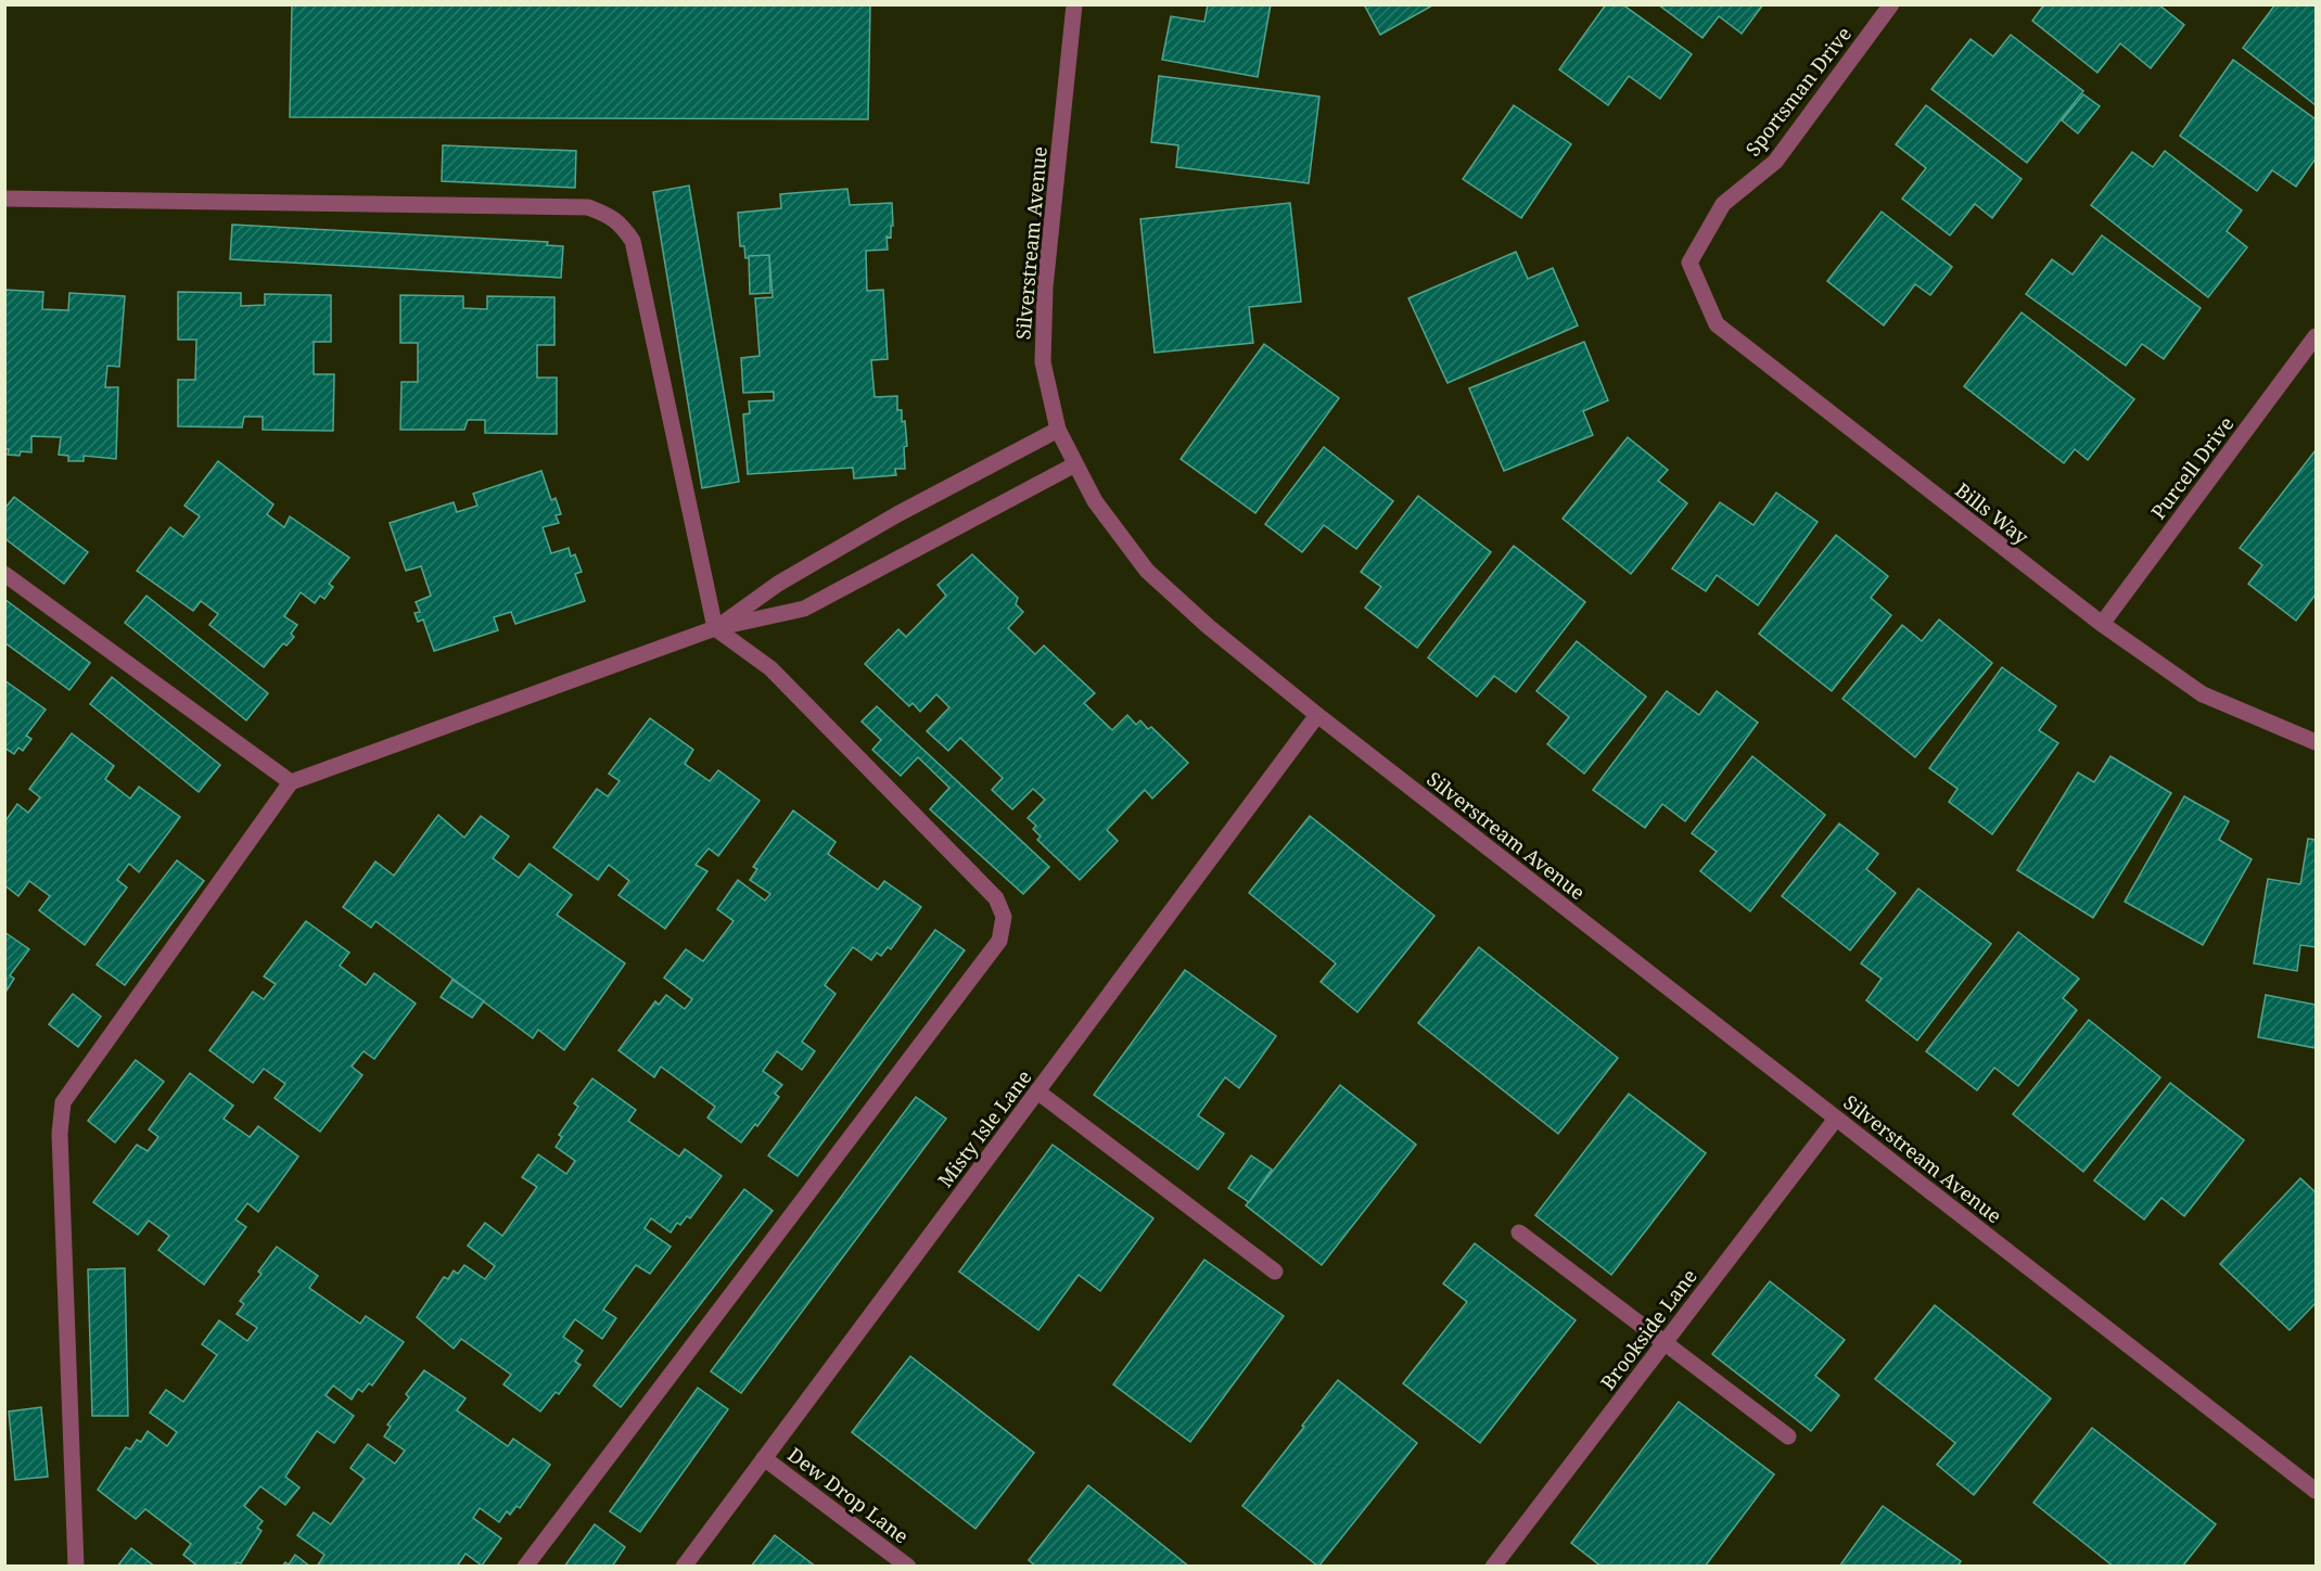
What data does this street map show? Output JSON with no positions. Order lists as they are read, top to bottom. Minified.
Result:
{"streets":{"street":["Sportsman Drive","Silverstream Avenue","Purcell Drive","Bills Way","Misty Isle Lane","Brookside Lane","Dew Drop Lane"]},"crossings":[["Sportsman Drive","Bills Way"],["Silverstream Avenue","Misty Isle Lane"],["Silverstream Avenue","Brookside Lane"],["Purcell Drive","Bills Way"],["Misty Isle Lane","Dew Drop Lane"]]}
